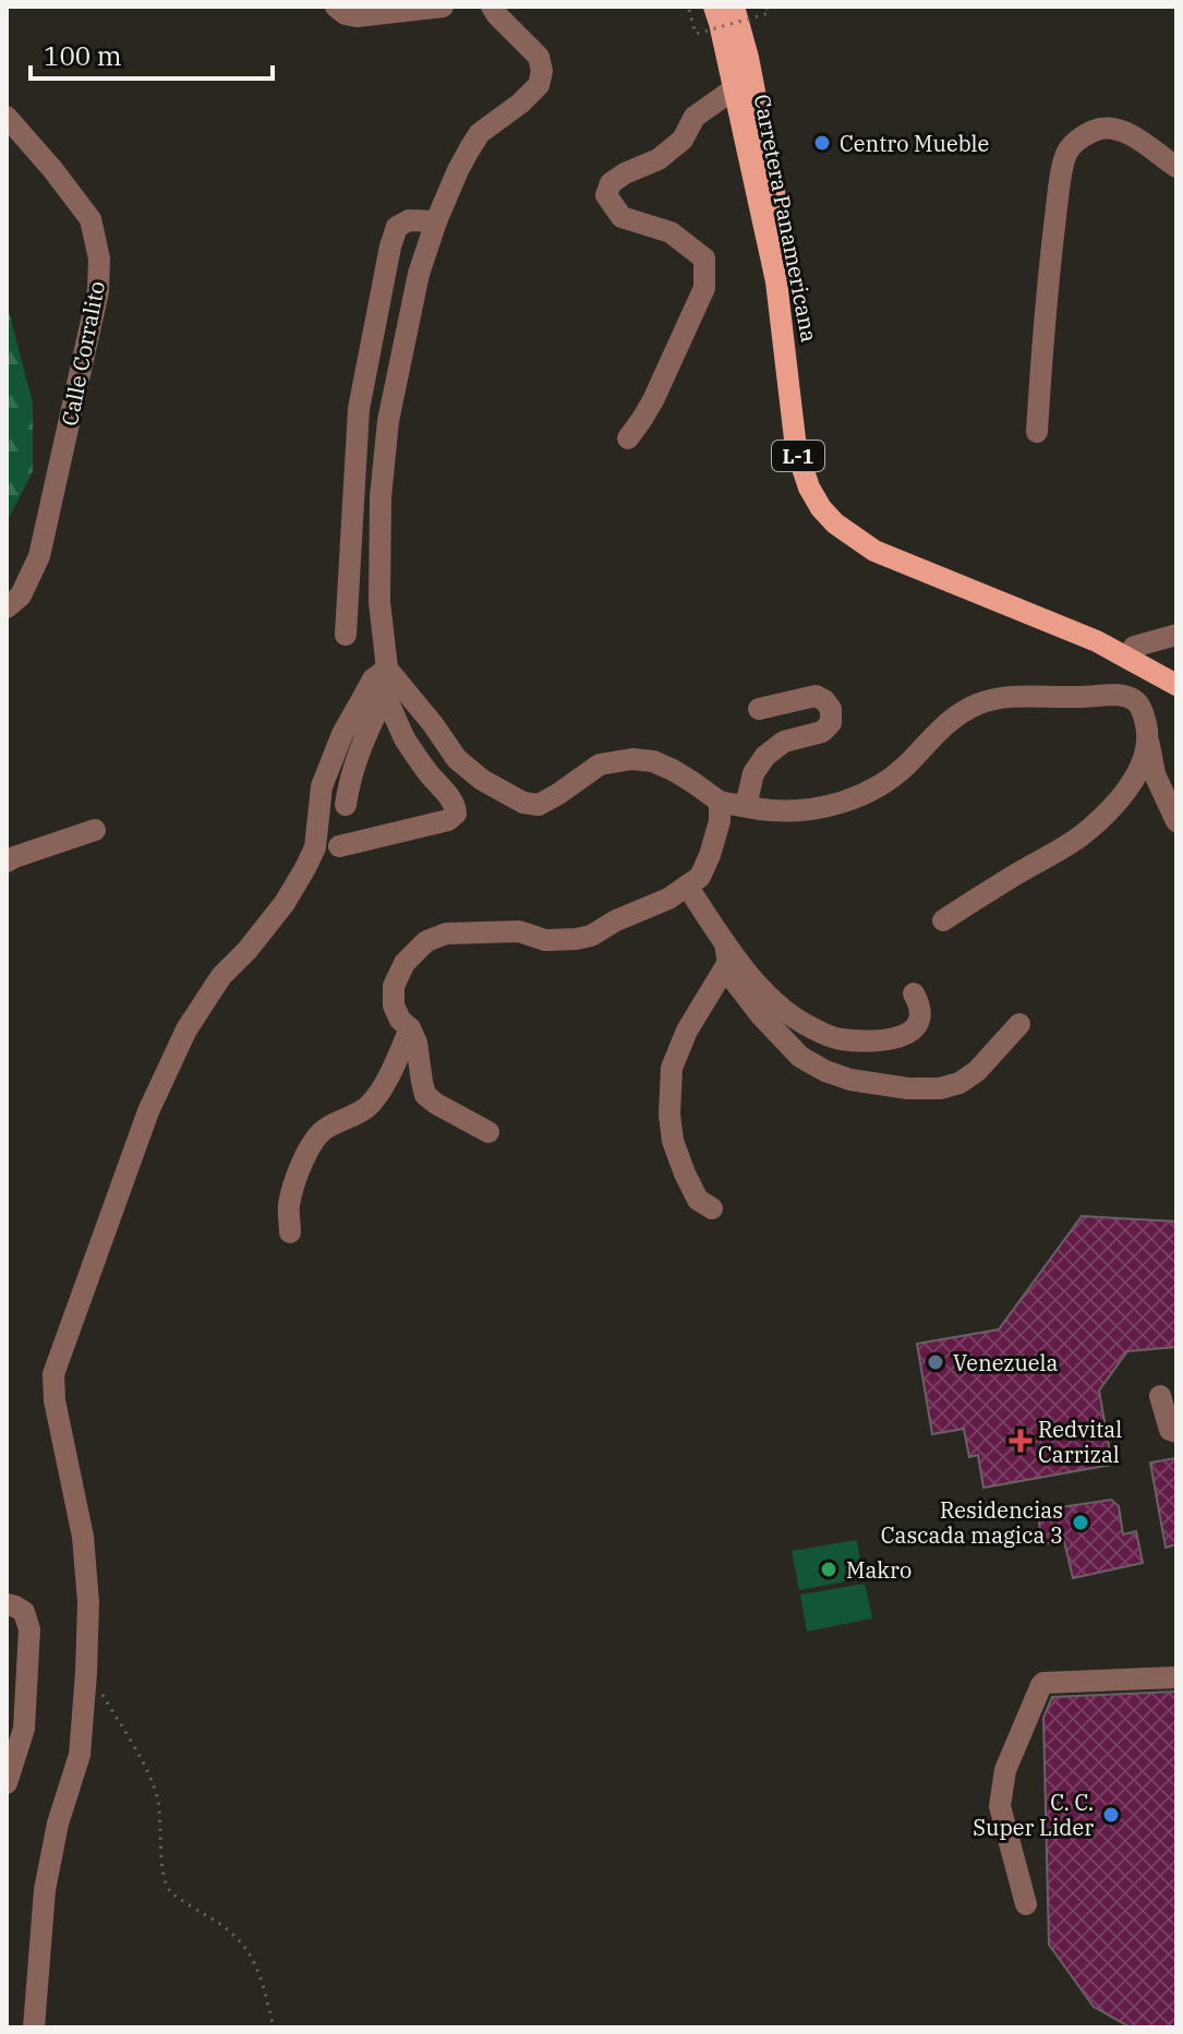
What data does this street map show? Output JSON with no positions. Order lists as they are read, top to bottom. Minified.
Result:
{"streets":{"main road":["Carretera Panamericana","L-1"],"street":["Calle Corralito"]},"places":{"other":["Centro Mueble","Venezuela","Residencias Cascada magica 3","Makro","C. C. Super Lider"],"health":["Redvital Carrizal"]},"scale_bar":"100 m"}
